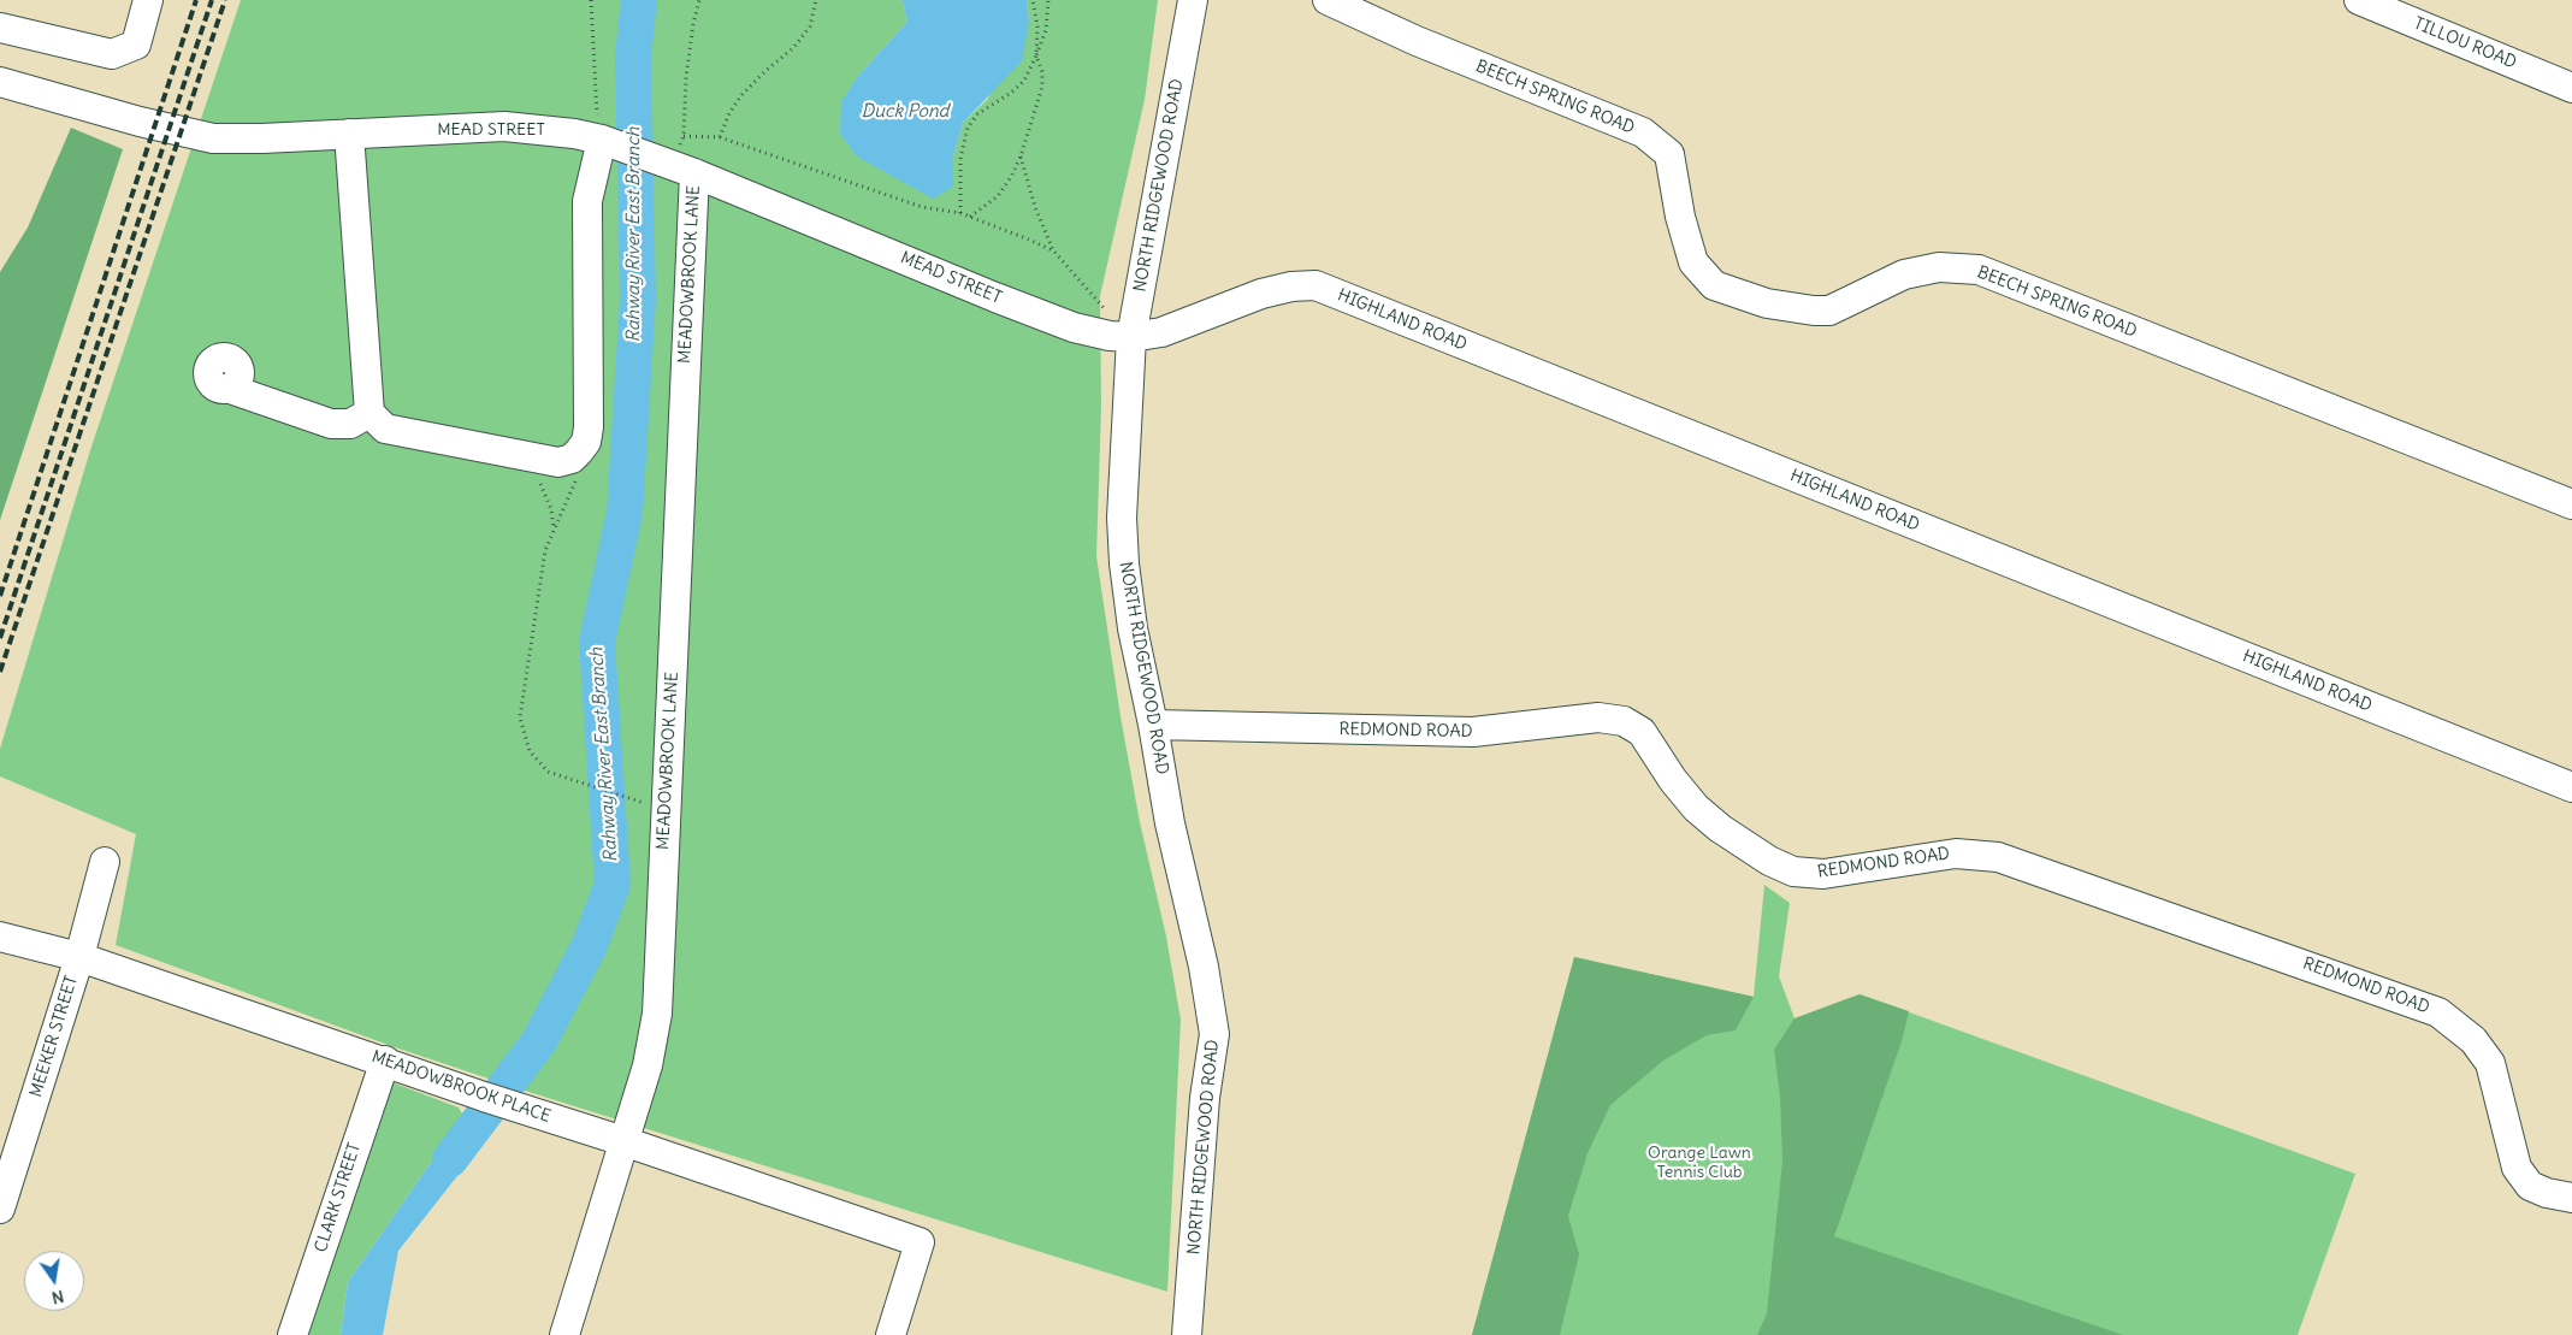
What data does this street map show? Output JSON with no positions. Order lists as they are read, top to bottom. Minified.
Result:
{"streets":{"street":["TILLOU ROAD","BEECH SPRING ROAD","MEAD STREET","NORTH RIDGEWOOD ROAD","MEADOWBROOK LANE","HIGHLAND ROAD","REDMOND ROAD","MEEKER STREET","MEADOWBROOK PLACE","CLARK STREET"]},"crossings":[["MEAD STREET","NORTH RIDGEWOOD ROAD"],["MEAD STREET","MEADOWBROOK LANE"],["MEAD STREET","HIGHLAND ROAD"],["NORTH RIDGEWOOD ROAD","HIGHLAND ROAD"],["NORTH RIDGEWOOD ROAD","REDMOND ROAD"],["MEADOWBROOK LANE","MEADOWBROOK PLACE"],["MEEKER STREET","MEADOWBROOK PLACE"],["MEADOWBROOK PLACE","CLARK STREET"]],"water":["Duck Pond","Rahway River East Branch"],"parks":["Orange Lawn Tennis Club"],"north":"bottom"}
